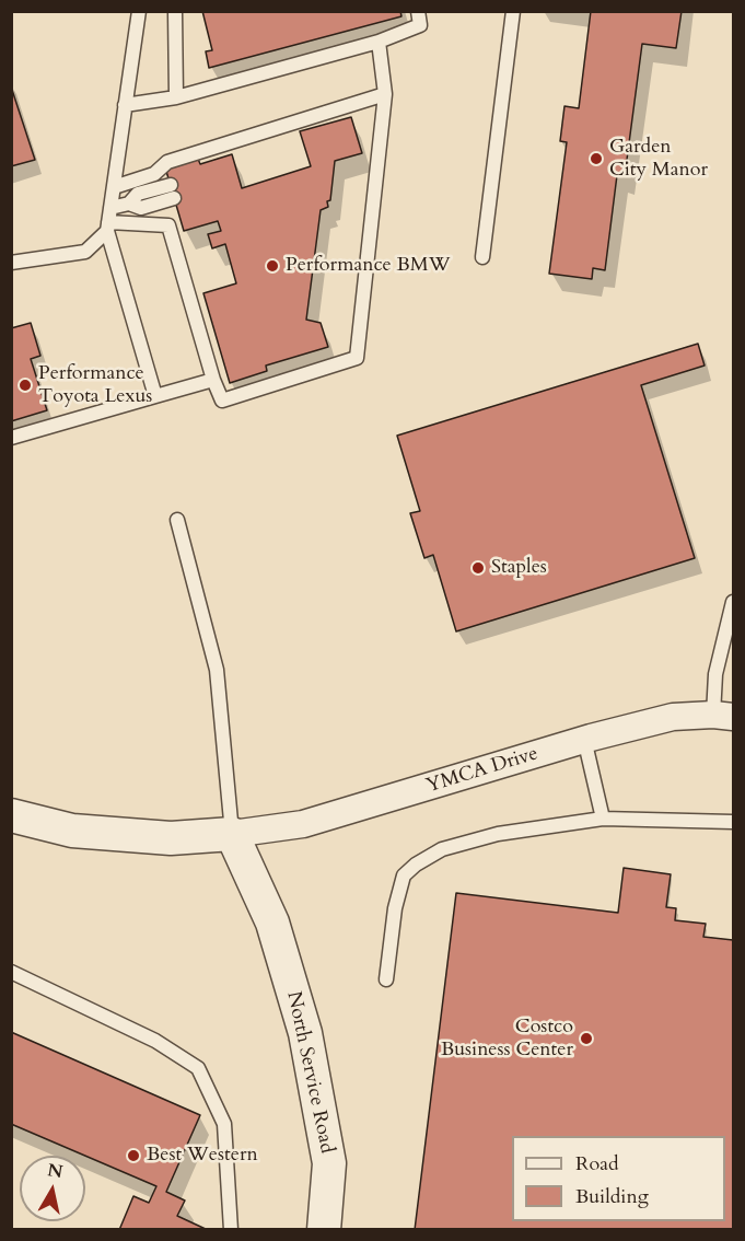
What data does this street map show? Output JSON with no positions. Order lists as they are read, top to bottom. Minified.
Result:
{"streets":{"street":["YMCA Drive","North Service Road"]},"crossings":[["YMCA Drive","North Service Road"]],"places":["Garden City Manor","Performance BMW","Performance Toyota Lexus","Staples","Costco Business Center","Best Western"],"legend":["Road","Building"],"north":"top"}
